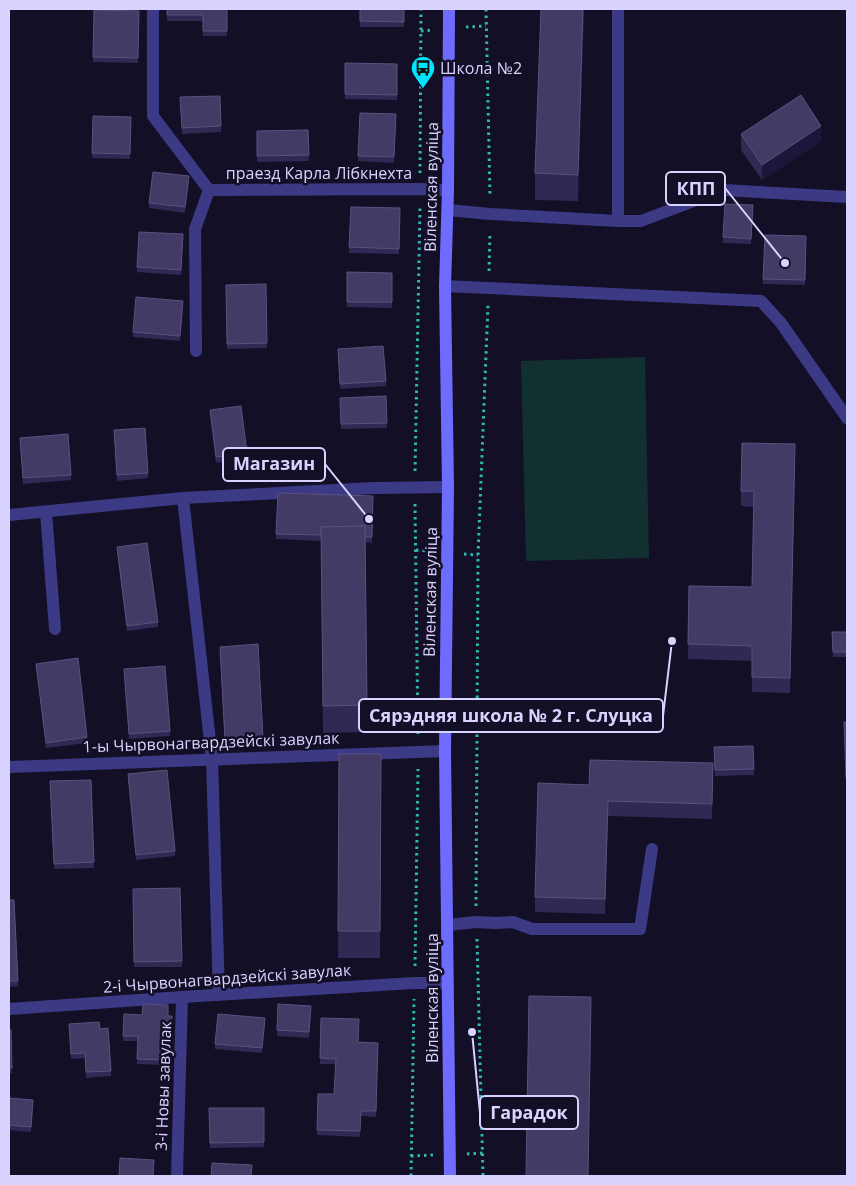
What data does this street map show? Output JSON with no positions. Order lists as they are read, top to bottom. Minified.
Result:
{"streets":{"main road":["Віленская вуліца"],"street":["праезд Карла Лібкнехта","1-ы Чырвонагвардзейскі завулак","2-і Чырвонагвардзейскі завулак","3-і Новы завулак"]},"crossings":[["праезд Карла Лібкнехта","Віленская вуліца"],["Віленская вуліца","1-ы Чырвонагвардзейскі завулак"],["Віленская вуліца","2-і Чырвонагвардзейскі завулак"],["2-і Чырвонагвардзейскі завулак","3-і Новы завулак"]],"places":{"bus stop":["Школа №2"],"other":["КПП","Магазин","Сярэдняя школа № 2 г. Слуцка","Гарадок"]}}
